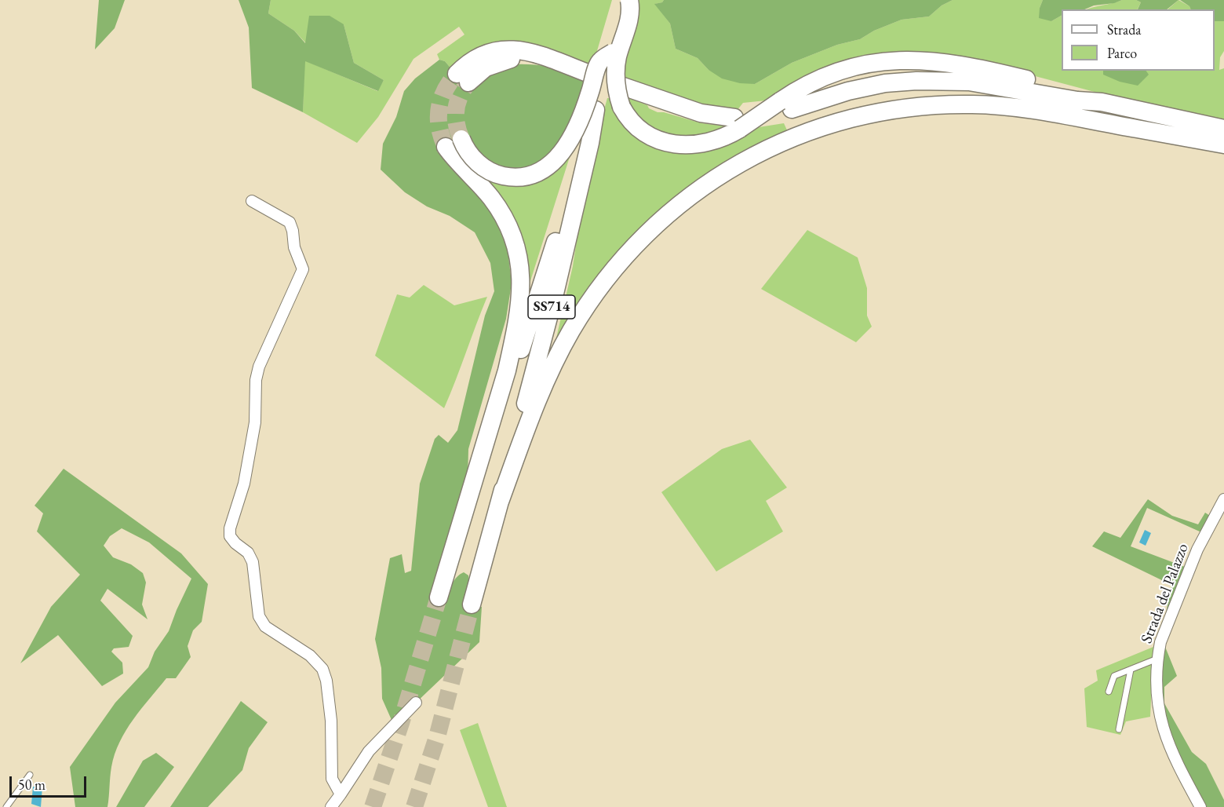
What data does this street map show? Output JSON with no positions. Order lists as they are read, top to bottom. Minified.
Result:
{"streets":{"highway":["SS714"],"street":["Strada del Palazzo"]},"legend":["Strada","Parco"],"scale_bar":"50 m"}
